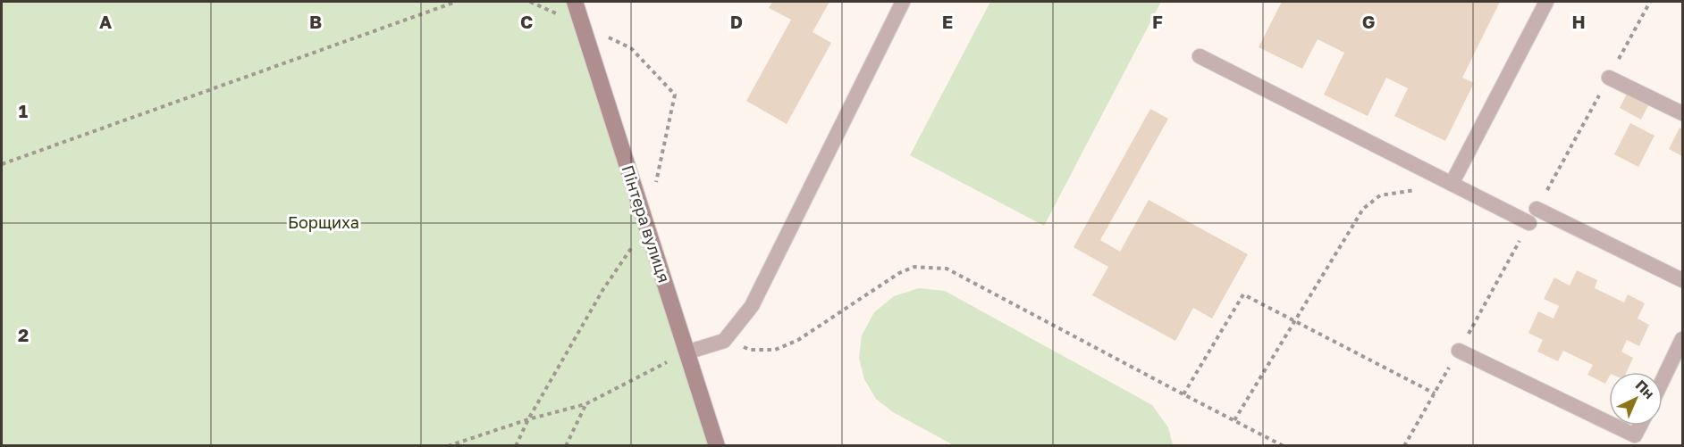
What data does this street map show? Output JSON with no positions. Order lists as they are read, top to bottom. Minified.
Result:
{"streets":{"street":["Пінтера вулиця"]},"parks":["Борщиха"],"north":"top right","grid":{"columns":["A","B","C","D","E","F","G","H"],"rows":["1","2"]}}
